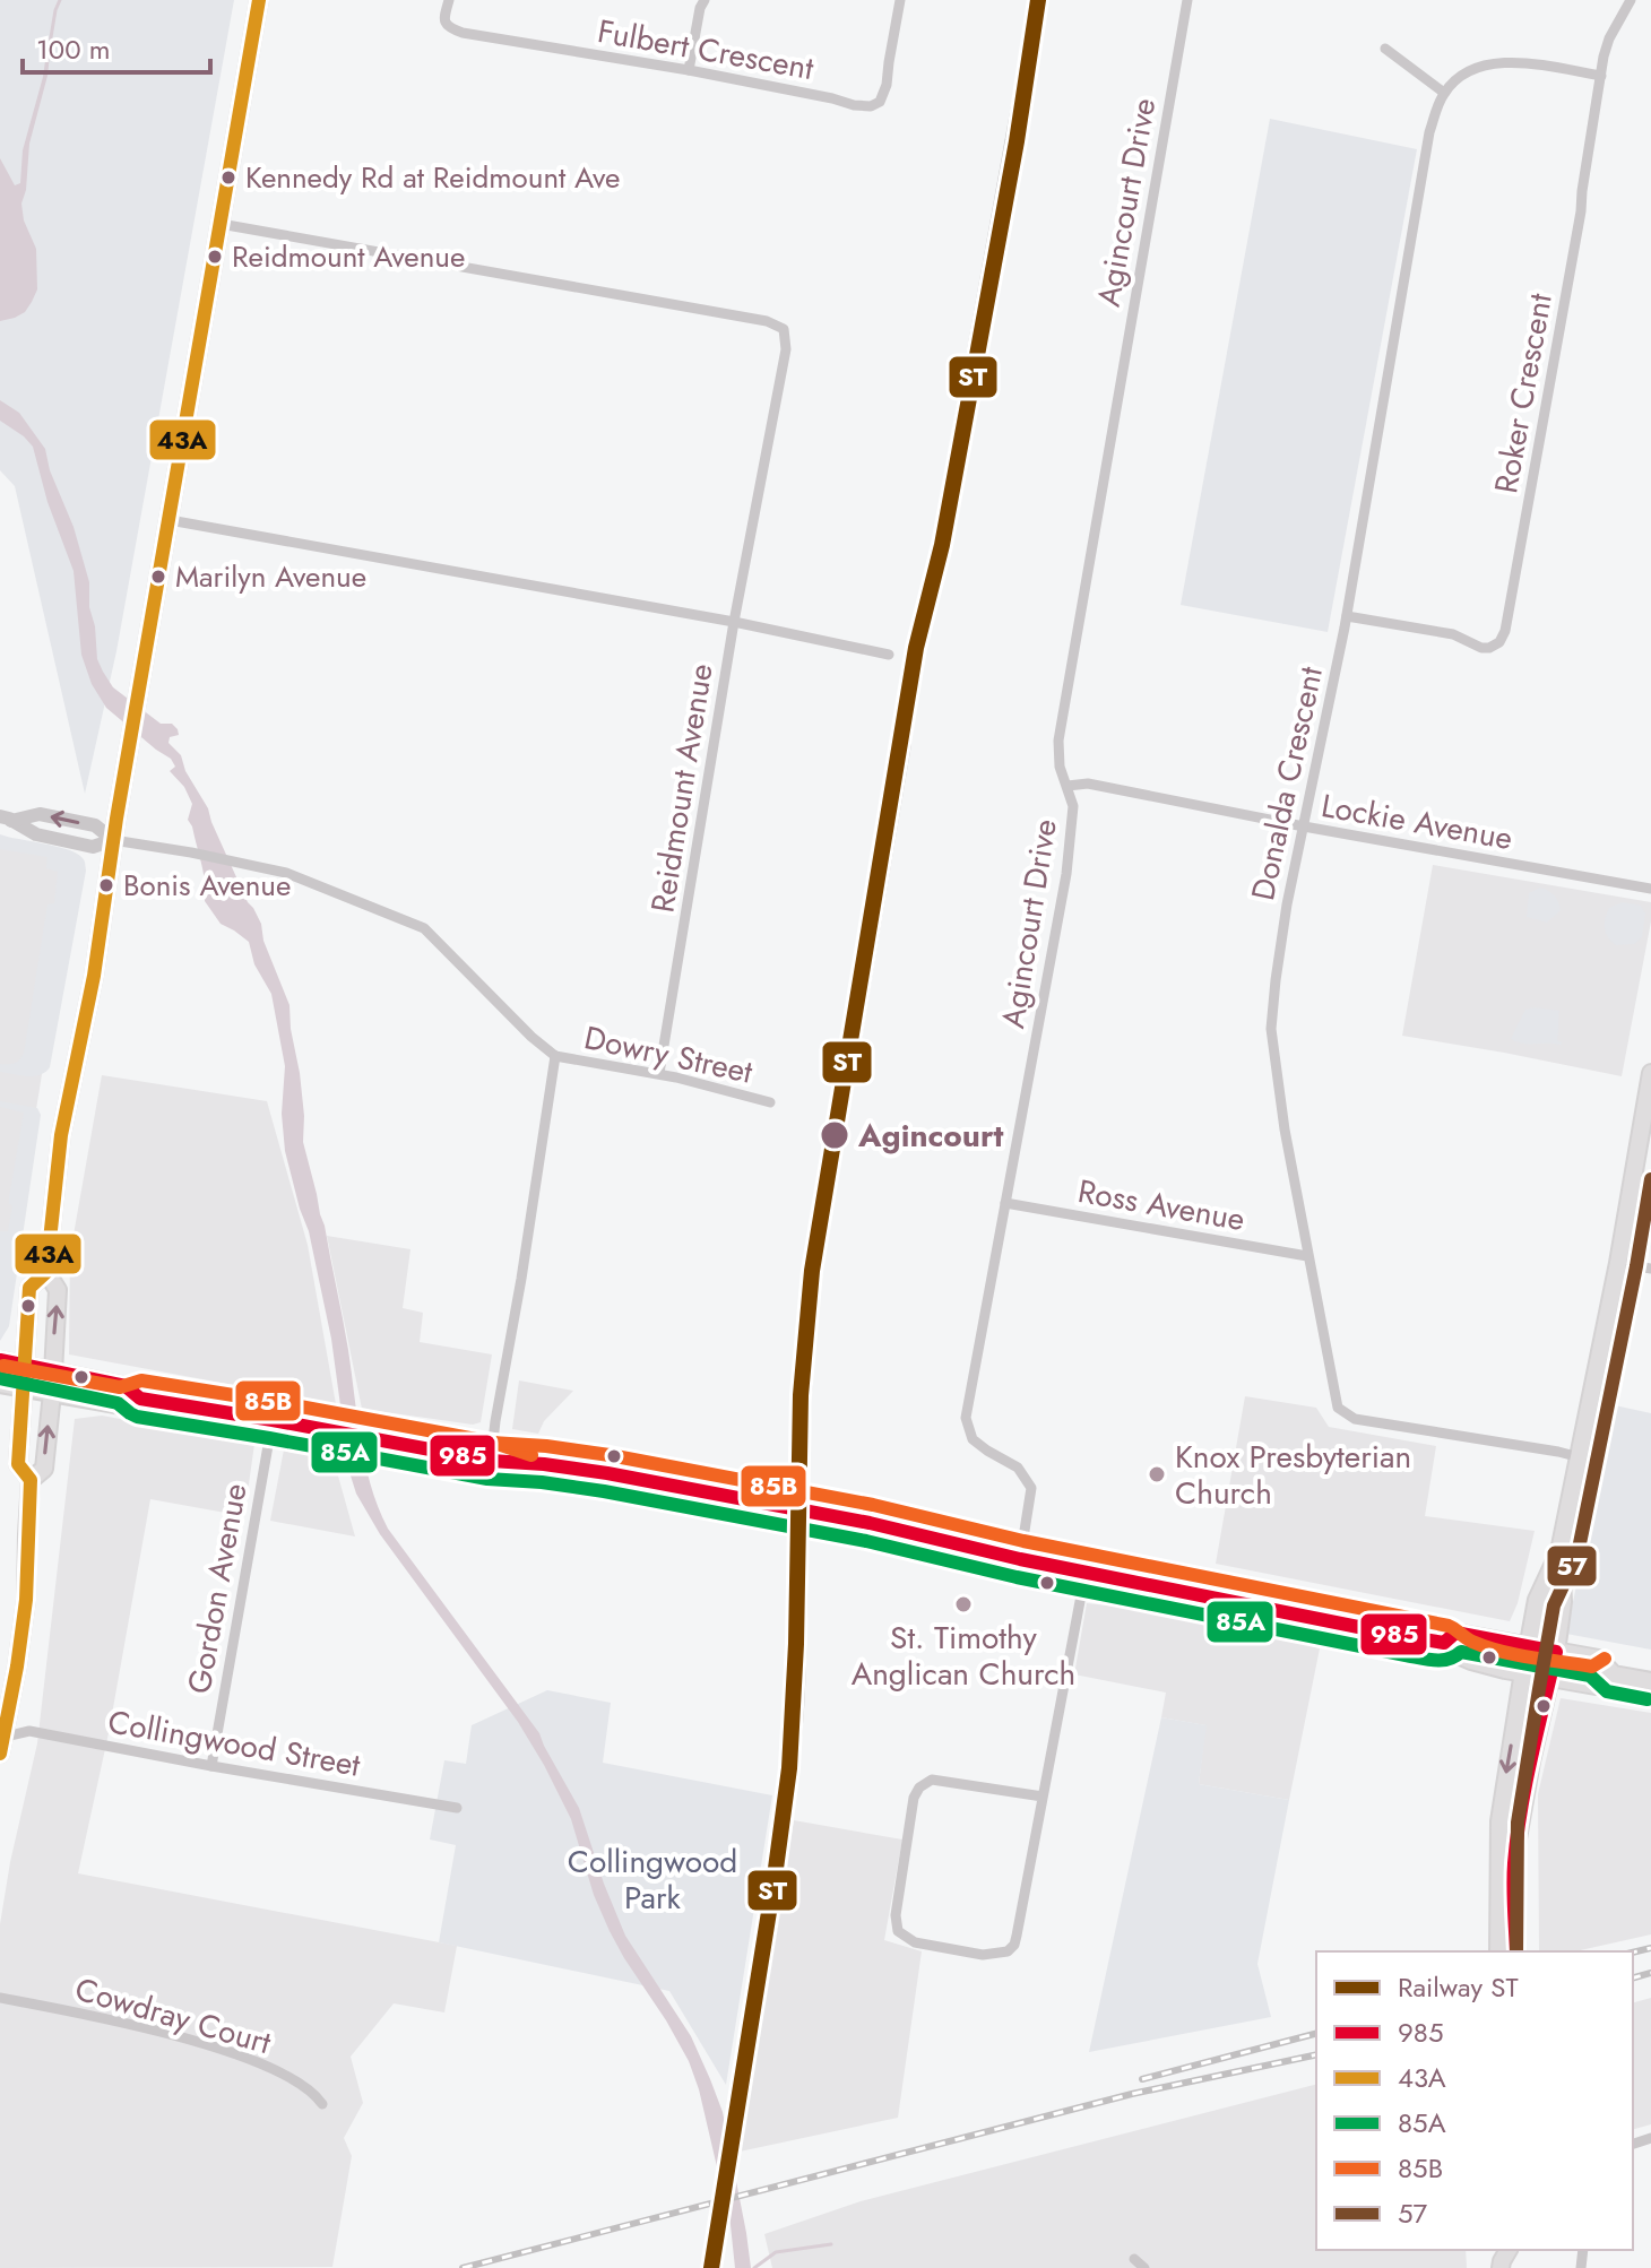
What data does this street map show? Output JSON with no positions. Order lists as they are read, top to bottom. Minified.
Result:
{"streets":{"street":["Fulbert Crescent","Agincourt Drive","Roker Crescent","Donalda Crescent","Reidmount Avenue","Lockie Avenue","Dowry Street","Ross Avenue","Gordon Avenue","Collingwood Street","Cowdray Court"]},"crossings":[["Agincourt Drive","Lockie Avenue"],["Agincourt Drive","Ross Avenue"],["Roker Crescent","Donalda Crescent"],["Donalda Crescent","Lockie Avenue"],["Donalda Crescent","Ross Avenue"],["Reidmount Avenue","Dowry Street"],["Gordon Avenue","Collingwood Street"]],"parks":["Collingwood Park"],"places":["Kennedy Rd at Reidmount Ave","Reidmount Avenue","Marilyn Avenue","Bonis Avenue","Agincourt","Knox Presbyterian Church","St. Timothy Anglican Church"],"lines":["rail line ST","transit line 43A","transit line 57","transit line 985","transit line 85B","transit line 85A"],"legend":["Railway ST","985","43A","85A","85B","57"],"scale_bar":"100 m"}
